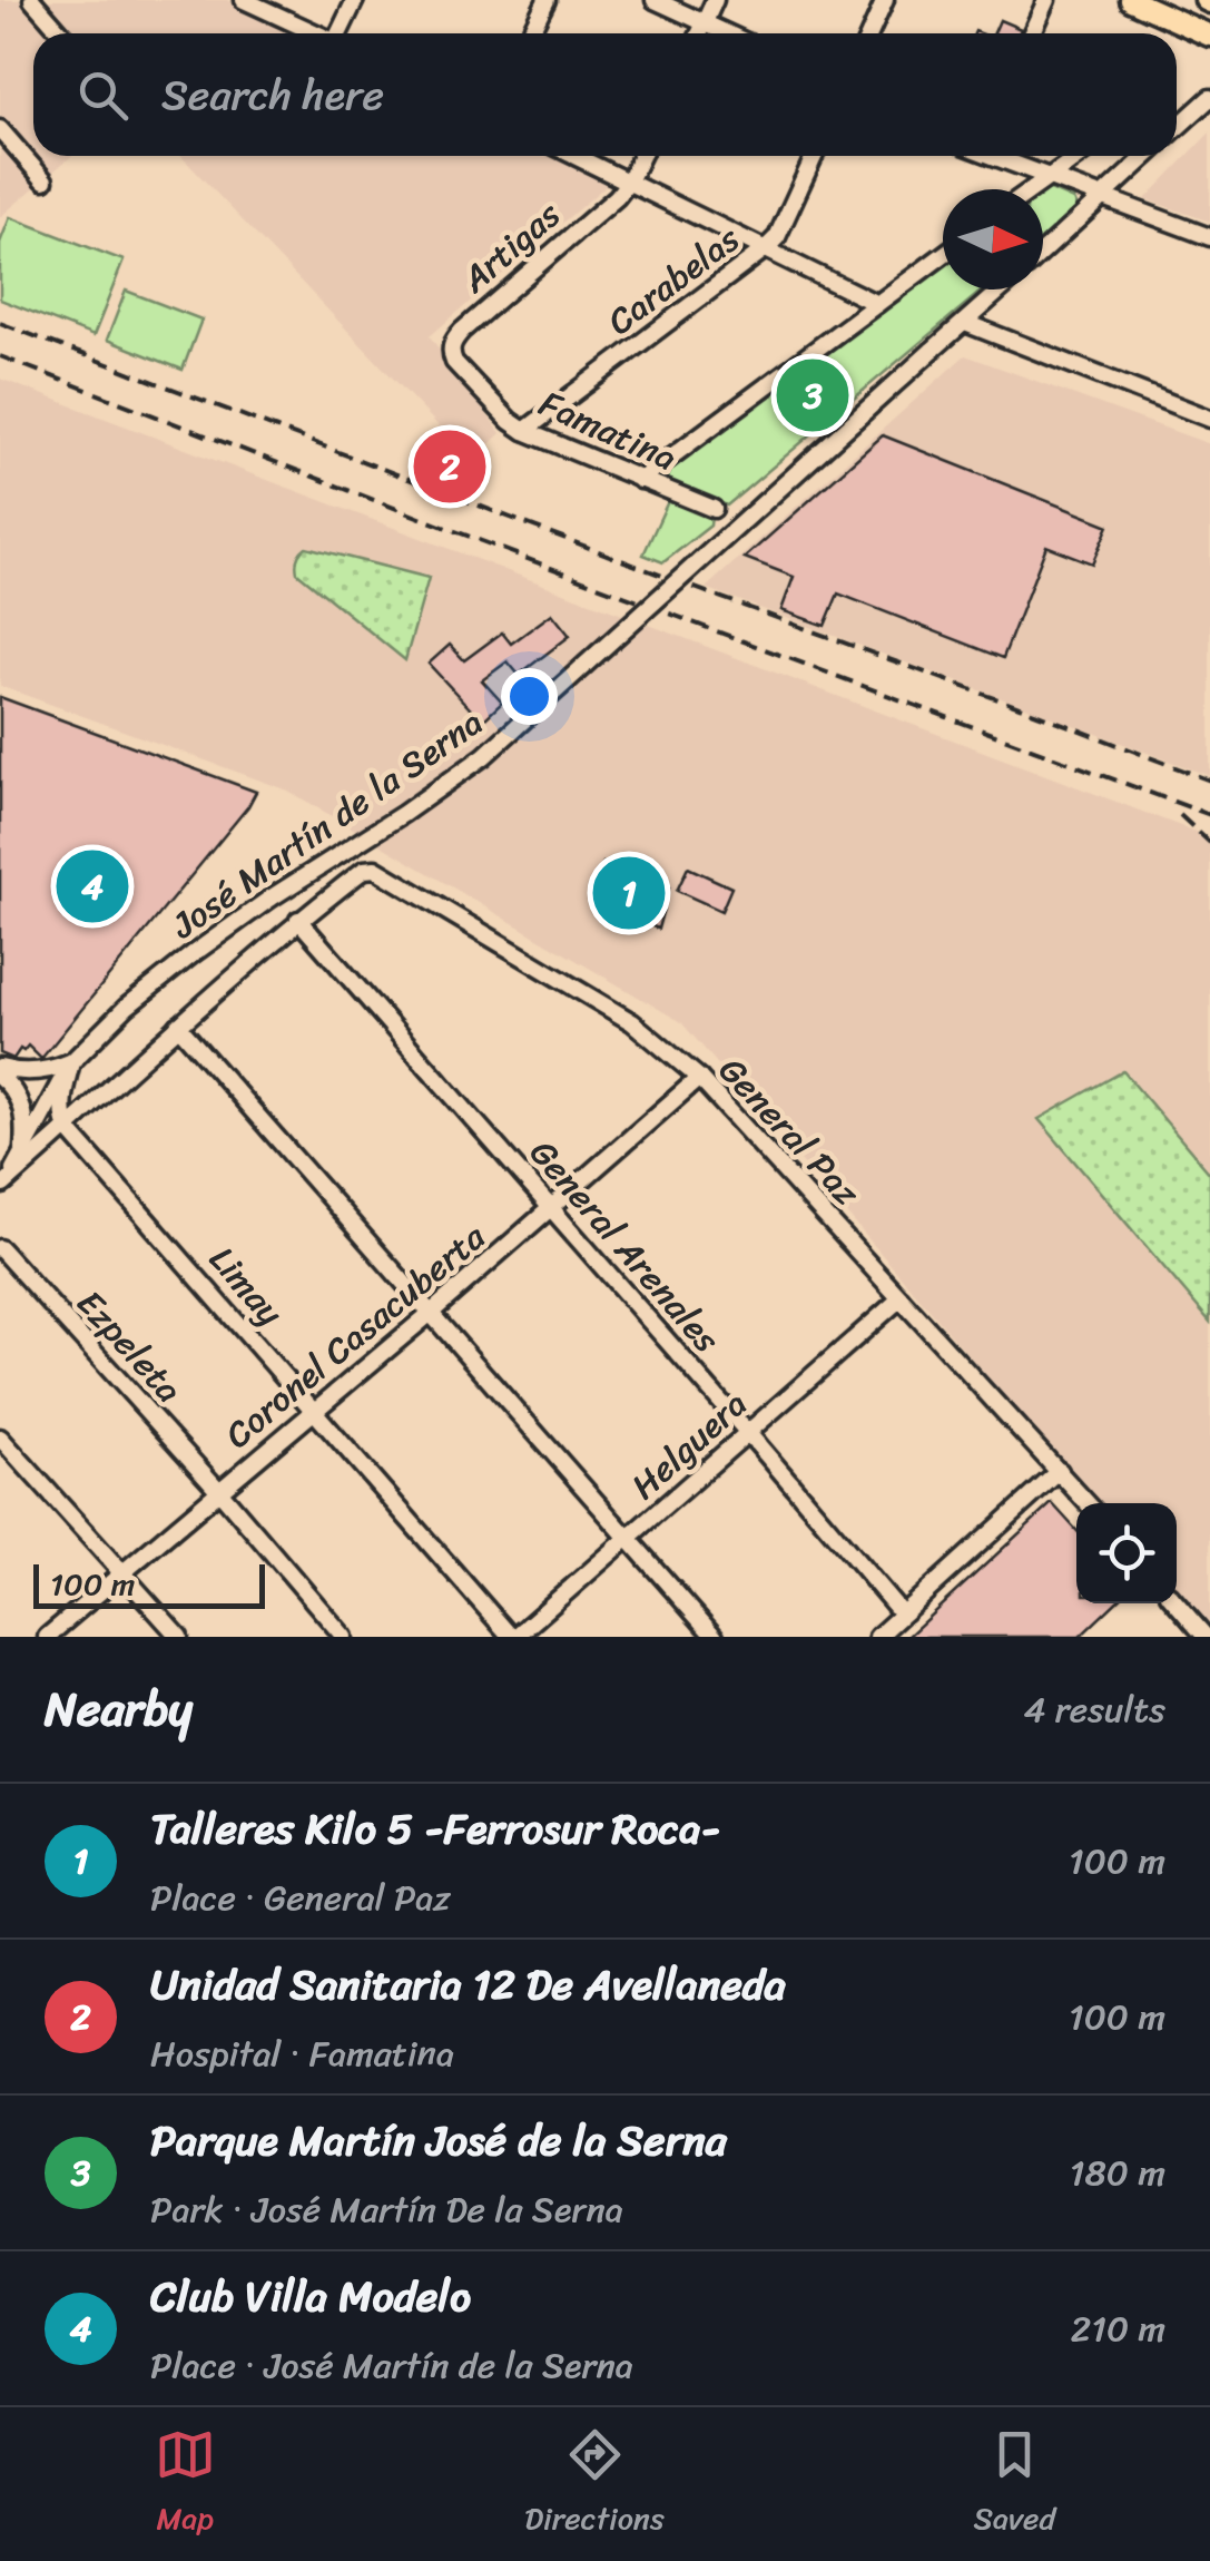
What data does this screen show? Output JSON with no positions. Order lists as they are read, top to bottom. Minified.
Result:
{"streets":{"street":["Artigas","Carabelas","Famatina","José Martín de la Serna","General Paz","General Arenales","Limay","Coronel Casacuberta","Ezpeleta","Helguera"]},"crossings":[["Artigas","Famatina"],["Carabelas","Famatina"],["José Martín de la Serna","General Paz"],["José Martín de la Serna","General Arenales"],["José Martín de la Serna","Limay"],["General Paz","Coronel Casacuberta"],["General Paz","Helguera"],["General Arenales","Coronel Casacuberta"],["General Arenales","Helguera"],["Limay","Coronel Casacuberta"],["Limay","Helguera"],["Coronel Casacuberta","Ezpeleta"]],"scale_bar":"100 m","north":"right","page":{"search":"Search here","pins":["3","2","4","1"],"scale":"100 m","heading":["Nearby","4 results"],"list":[{"mark":"1","name":"Talleres Kilo 5 -Ferrosur Roca-","note":"Place · General Paz","value":"100 m"},{"mark":"2","name":"Unidad Sanitaria 12 De Avellaneda","note":"Hospital · Famatina","value":"100 m"},{"mark":"3","name":"Parque Martín José de la Serna","note":"Park · José Martín De la Serna","value":"180 m"},{"mark":"4","name":"Club Villa Modelo","note":"Place · José Martín de la Serna","value":"210 m"}],"nav":["Map","Directions","Saved"]}}
